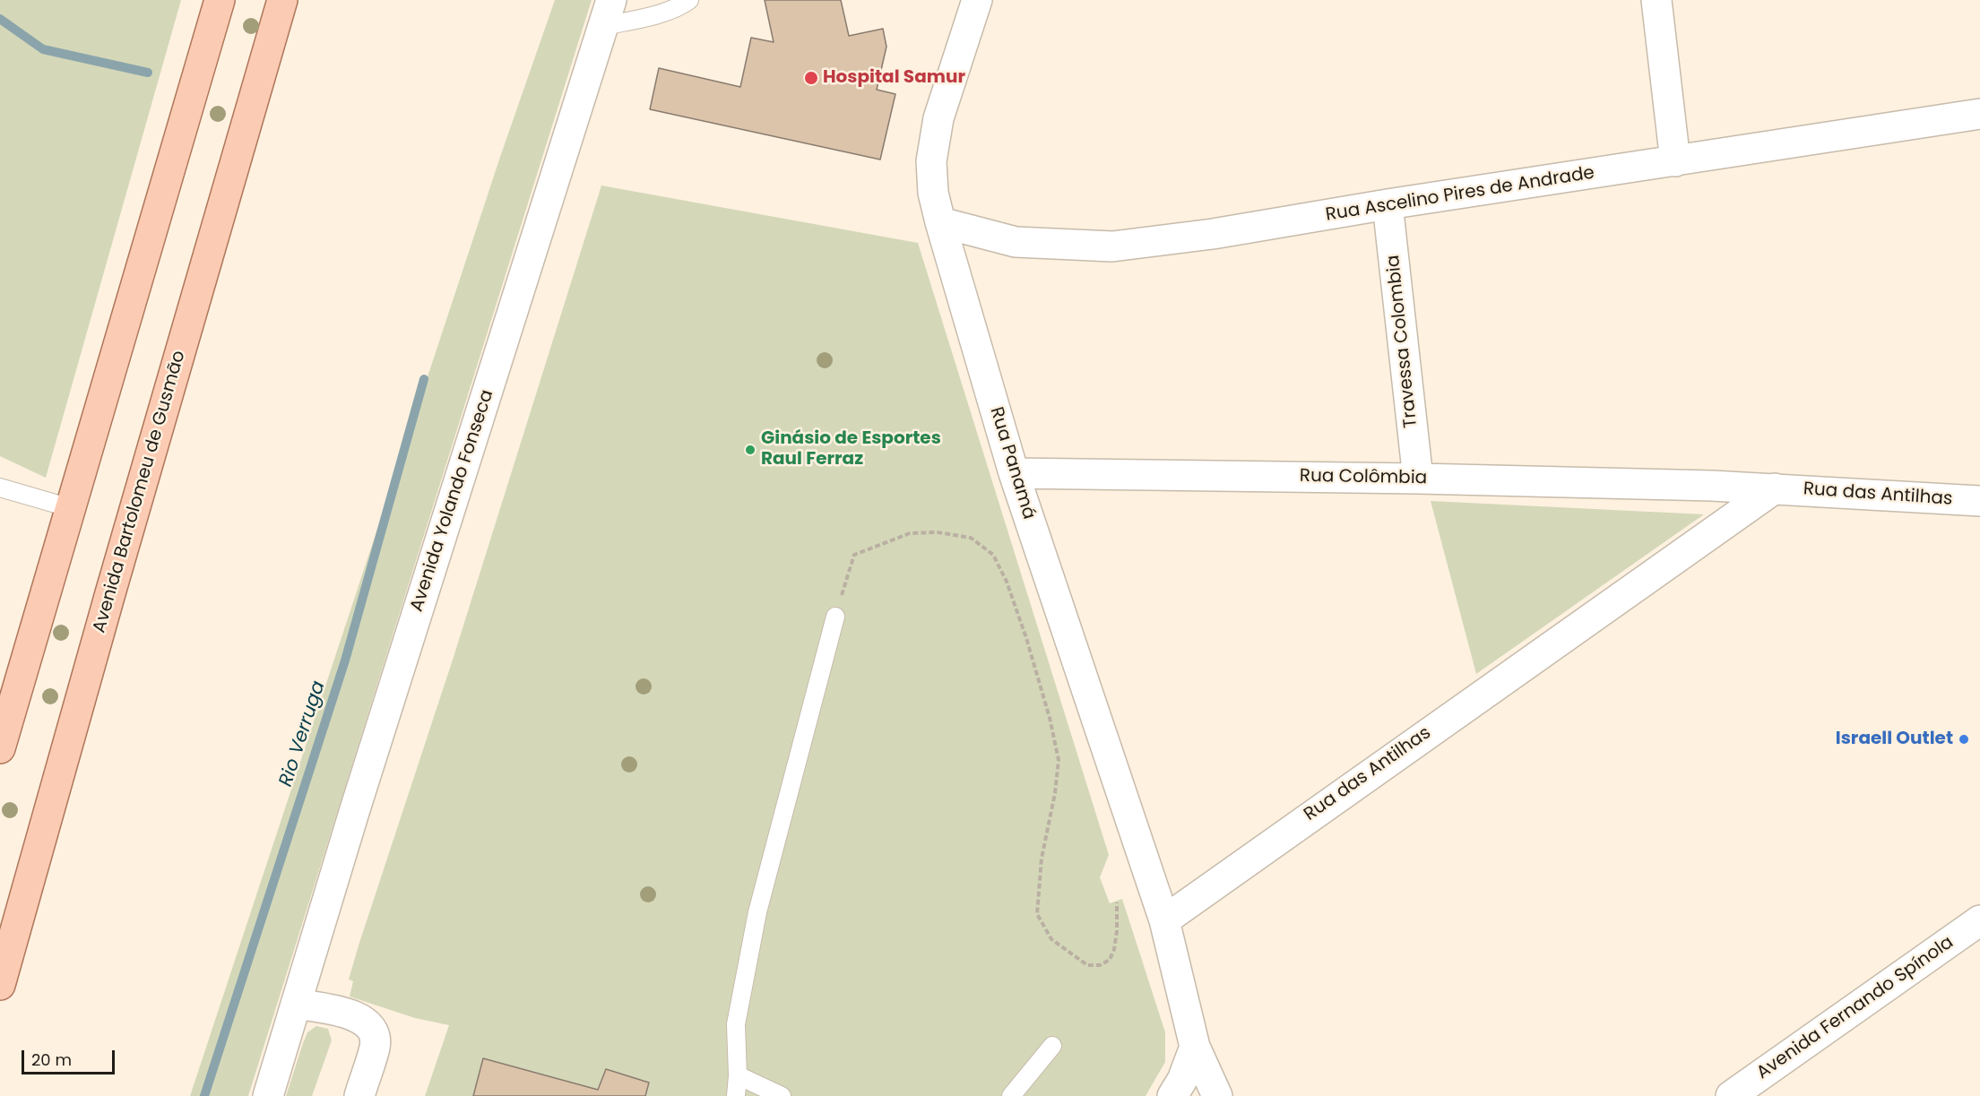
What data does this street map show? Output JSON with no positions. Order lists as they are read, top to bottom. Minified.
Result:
{"streets":{"main road":["Avenida Bartolomeu de Gusmão"],"street":["Rua Ascelino Pires de Andrade","Travessa Colombia","Rua Panamá","Rua Colômbia","Rua das Antilhas","Avenida Yolando Fonseca","Avenida Fernando Spínola"]},"crossings":[["Rua Ascelino Pires de Andrade","Travessa Colombia"],["Rua Ascelino Pires de Andrade","Rua Panamá"],["Travessa Colombia","Rua Colômbia"],["Rua Panamá","Rua Colômbia"],["Rua Panamá","Rua das Antilhas"],["Rua Colômbia","Rua das Antilhas"]],"water":["Rio Verruga"],"places":["Hospital Samur","Ginásio de Esportes Raul Ferraz","Israell Outlet"],"scale_bar":"20 m"}
